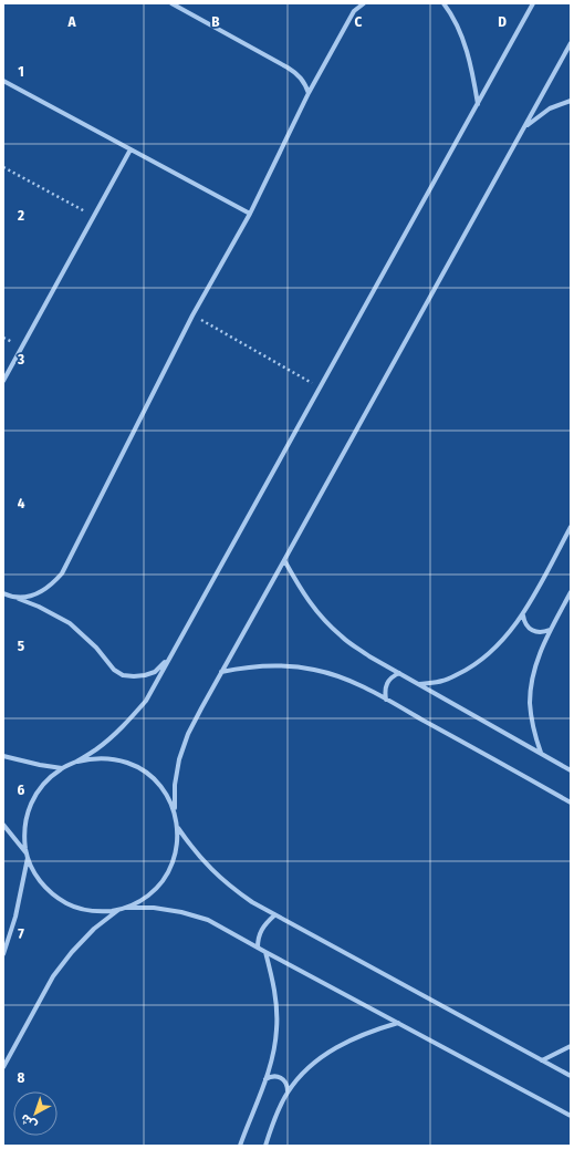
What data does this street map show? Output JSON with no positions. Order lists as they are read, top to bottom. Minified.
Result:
{"north":"bottom left","grid":{"columns":["A","B","C","D"],"rows":["1","2","3","4","5","6","7","8"]}}
